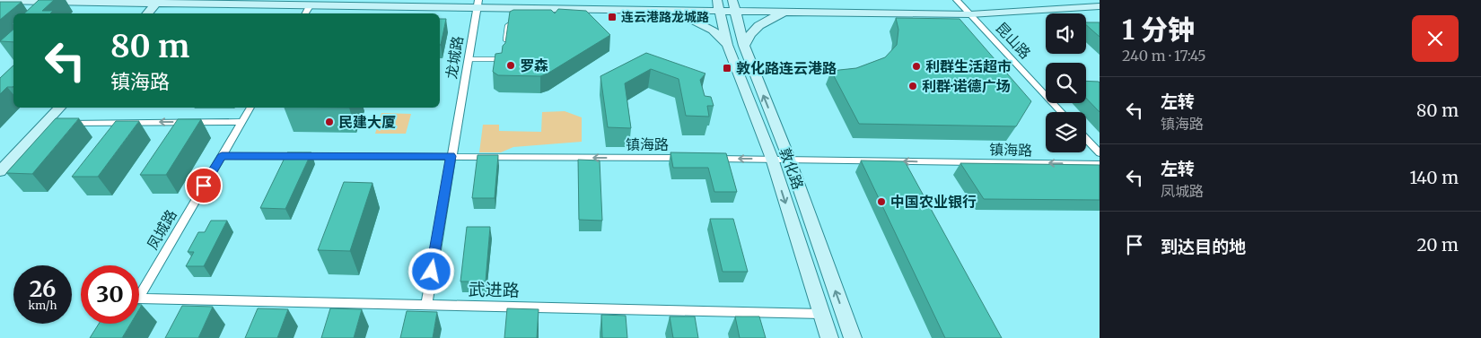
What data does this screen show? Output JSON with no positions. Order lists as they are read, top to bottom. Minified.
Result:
{"streets":{"main road":["敦化路"],"street":["昆山路","龙城路","镇海路","凤城路","武进路"]},"crossings":[["龙城路","镇海路"],["龙城路","武进路"],["镇海路","敦化路"],["镇海路","凤城路"],["敦化路","武进路"]],"one_way":["镇海路"],"places":{"transit":["连云港路龙城路","敦化路连云港路"],"other":["罗森","利群生活超市","利群·诺德广场","民建大厦","中国农业银行"]},"page":{"heading":["1 分钟","240 m · 17:45"],"turn":["80 m","镇海路"],"list":[{"name":"左转","note":"镇海路","value":"80 m"},{"name":"左转","note":"凤城路","value":"140 m"},{"name":"到达目的地","value":"20 m"}],"speed":"26 km/h","limit":"30"}}
